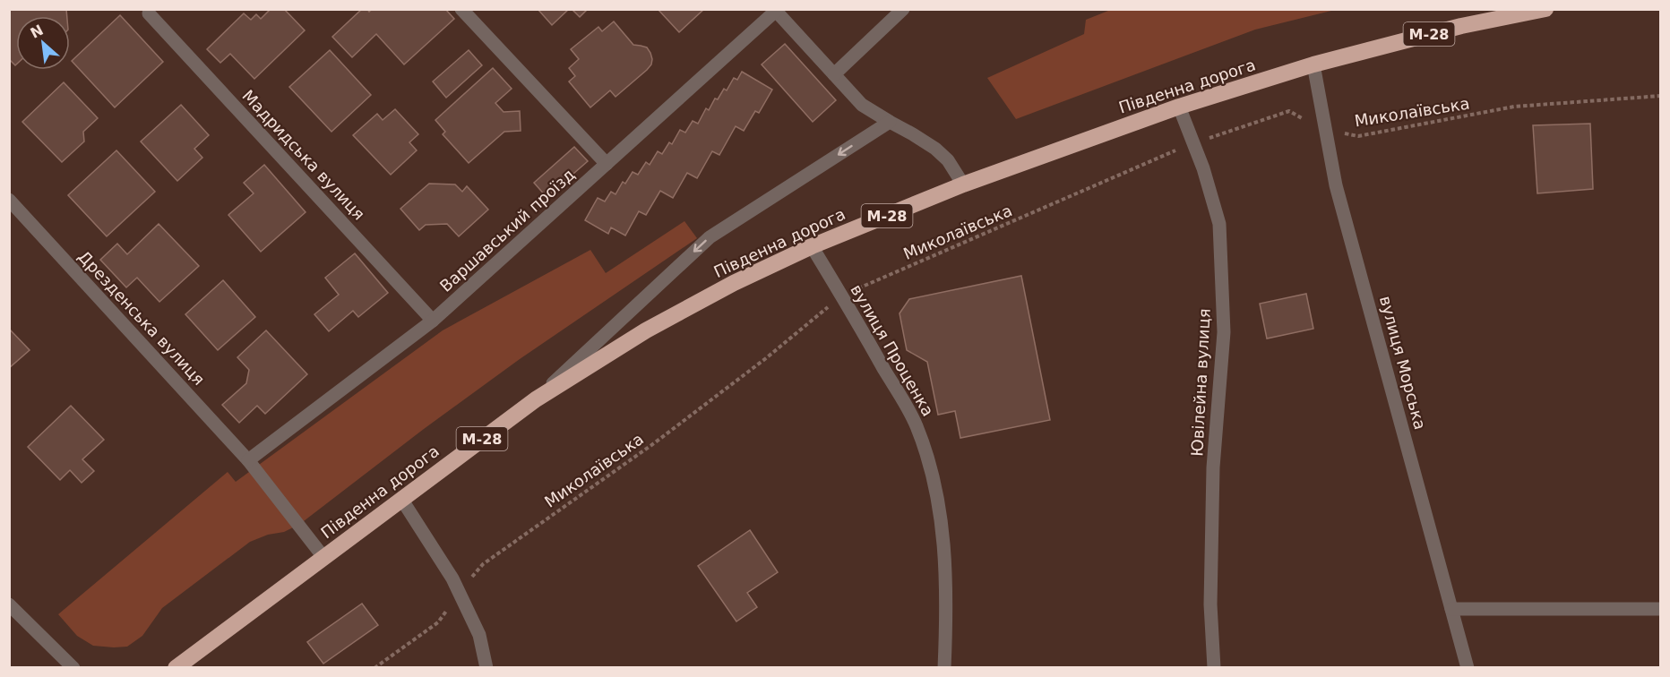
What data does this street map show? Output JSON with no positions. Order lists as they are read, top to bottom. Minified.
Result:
{"streets":{"highway":["М-28","Південна дорога"],"street":["Мадридська вулиця","Варшавський проїзд","Дрезденська вулиця","вулиця Проценка","вулиця Морська","Ювілейна вулиця"],"path":["Миколаївська"]},"crossings":[["Південна дорога","Дрезденська вулиця"],["Південна дорога","вулиця Проценка"],["Південна дорога","вулиця Морська"],["Південна дорога","Ювілейна вулиця"],["Миколаївська","вулиця Проценка"],["Миколаївська","вулиця Морська"],["Миколаївська","Ювілейна вулиця"],["Мадридська вулиця","Варшавський проїзд"],["Варшавський проїзд","Дрезденська вулиця"]],"north":"top left"}
